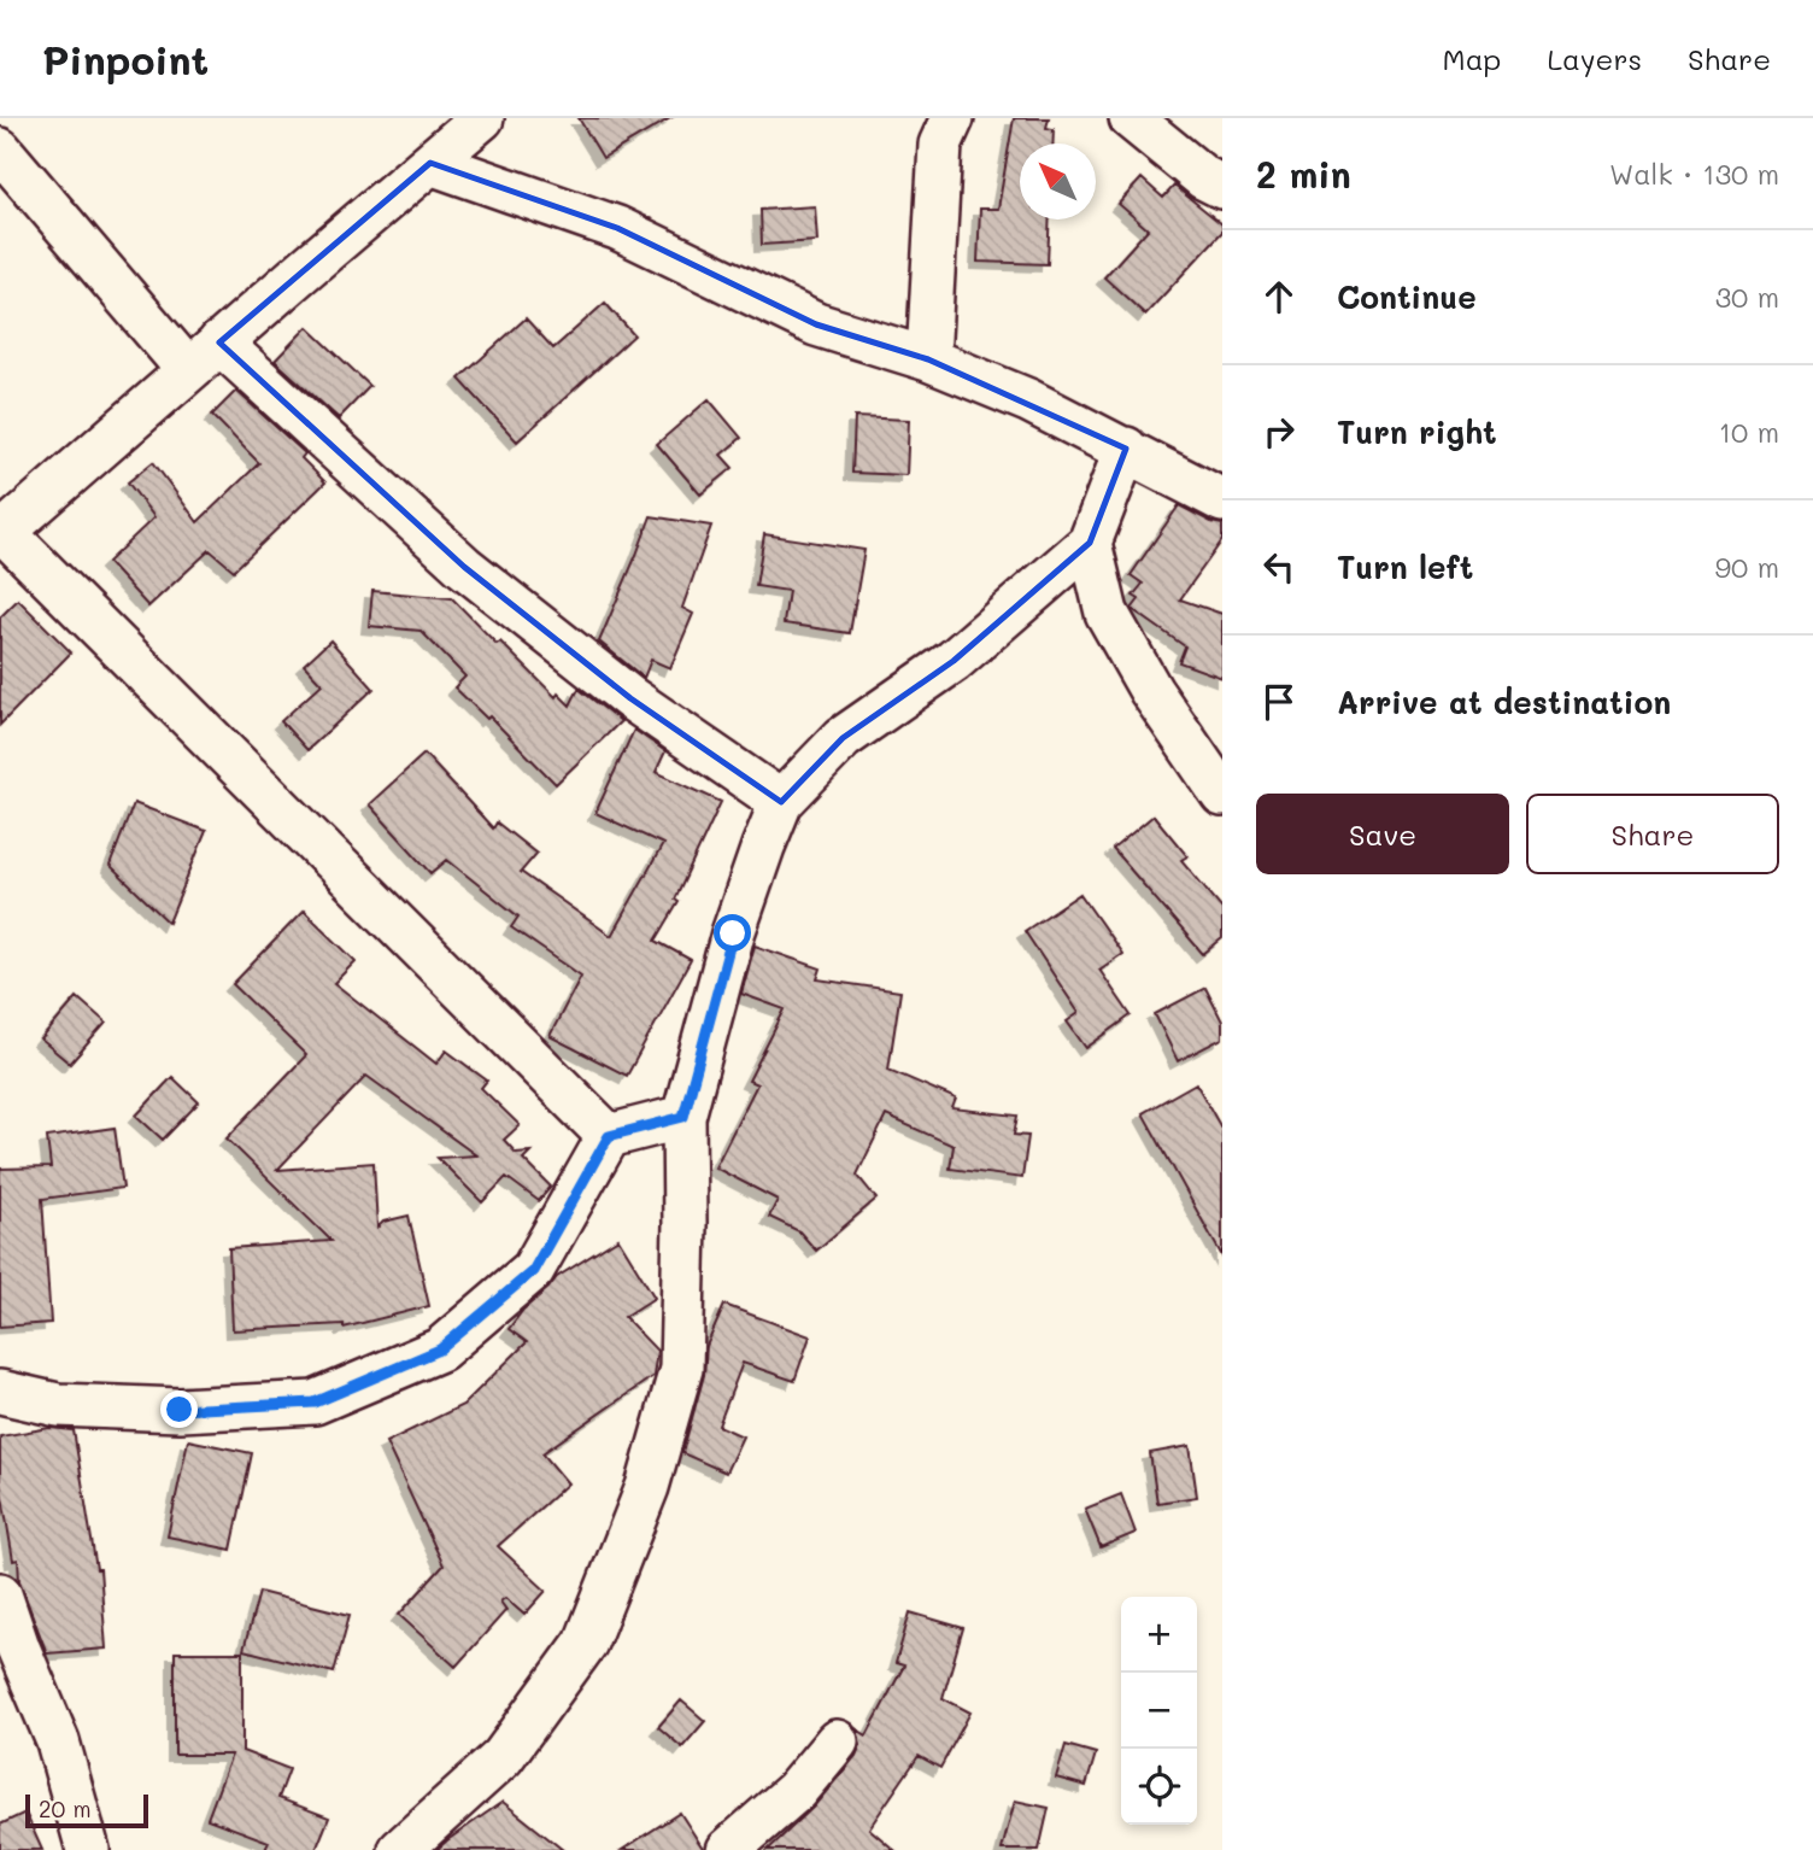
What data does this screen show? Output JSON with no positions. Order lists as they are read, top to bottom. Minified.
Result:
{"scale_bar":"20 m","north":"top left","page":{"header":"Pinpoint","nav":["Map","Layers","Share"],"heading":["2 min","Walk · 130 m"],"list":[["Continue","30 m"],["Turn right","10 m"],["Turn left","90 m"],"Arrive at destination"],"buttons":["Save","Share"],"map_buttons":["+","−"],"scale":"20 m"}}
